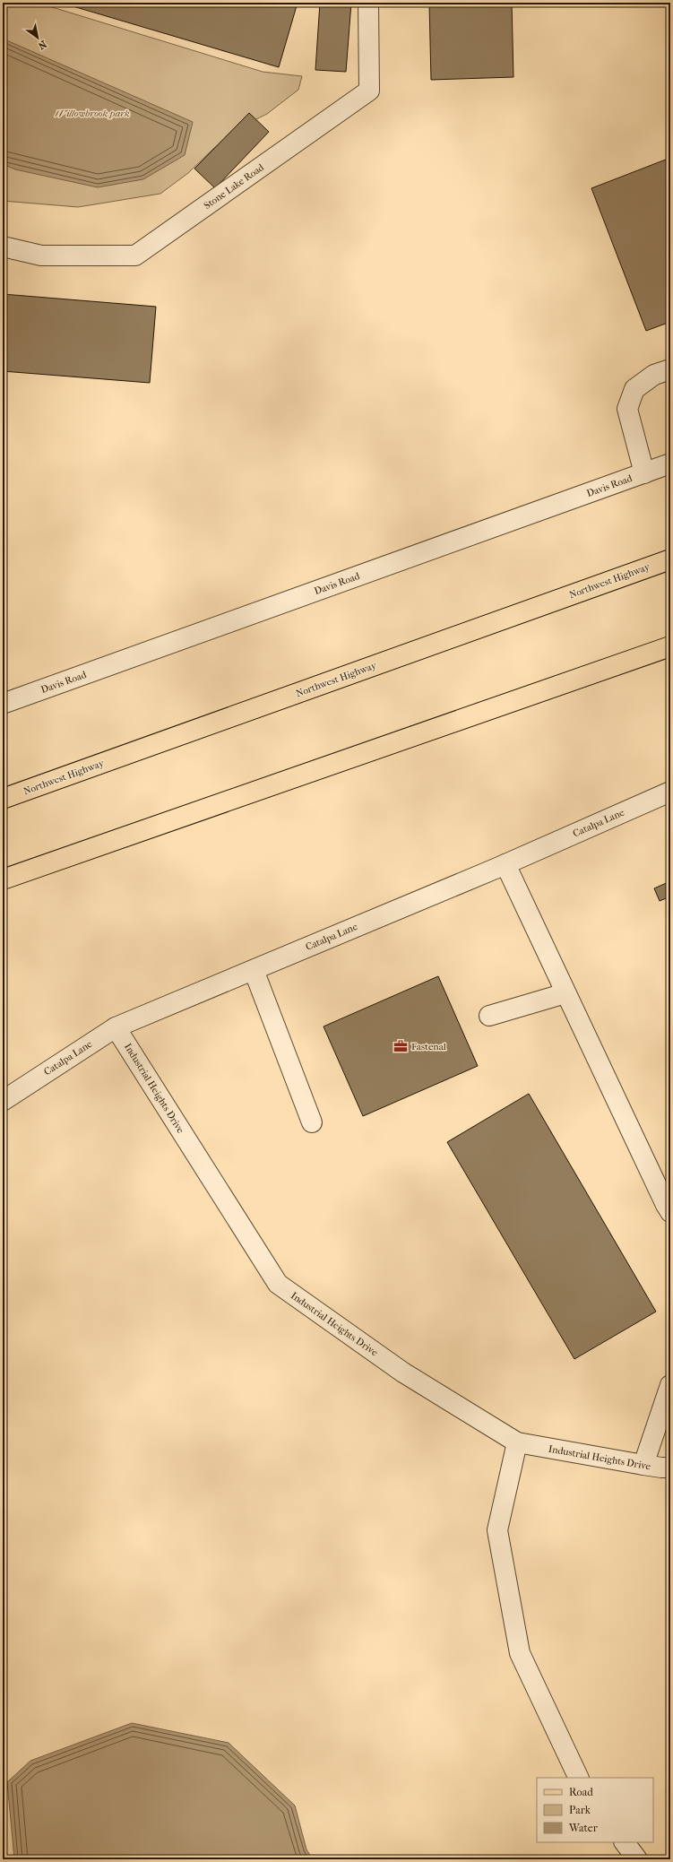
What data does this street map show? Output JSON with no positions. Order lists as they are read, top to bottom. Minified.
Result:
{"streets":{"main road":["Northwest Highway"],"street":["Stone Lake Road","Davis Road","Catalpa Lane","Industrial Heights Drive"]},"crossings":[["Catalpa Lane","Industrial Heights Drive"]],"parks":["Willowbrook park"],"places":{"office":["Fastenal"]},"legend":["Road","Park","Water"],"north":"bottom right"}
